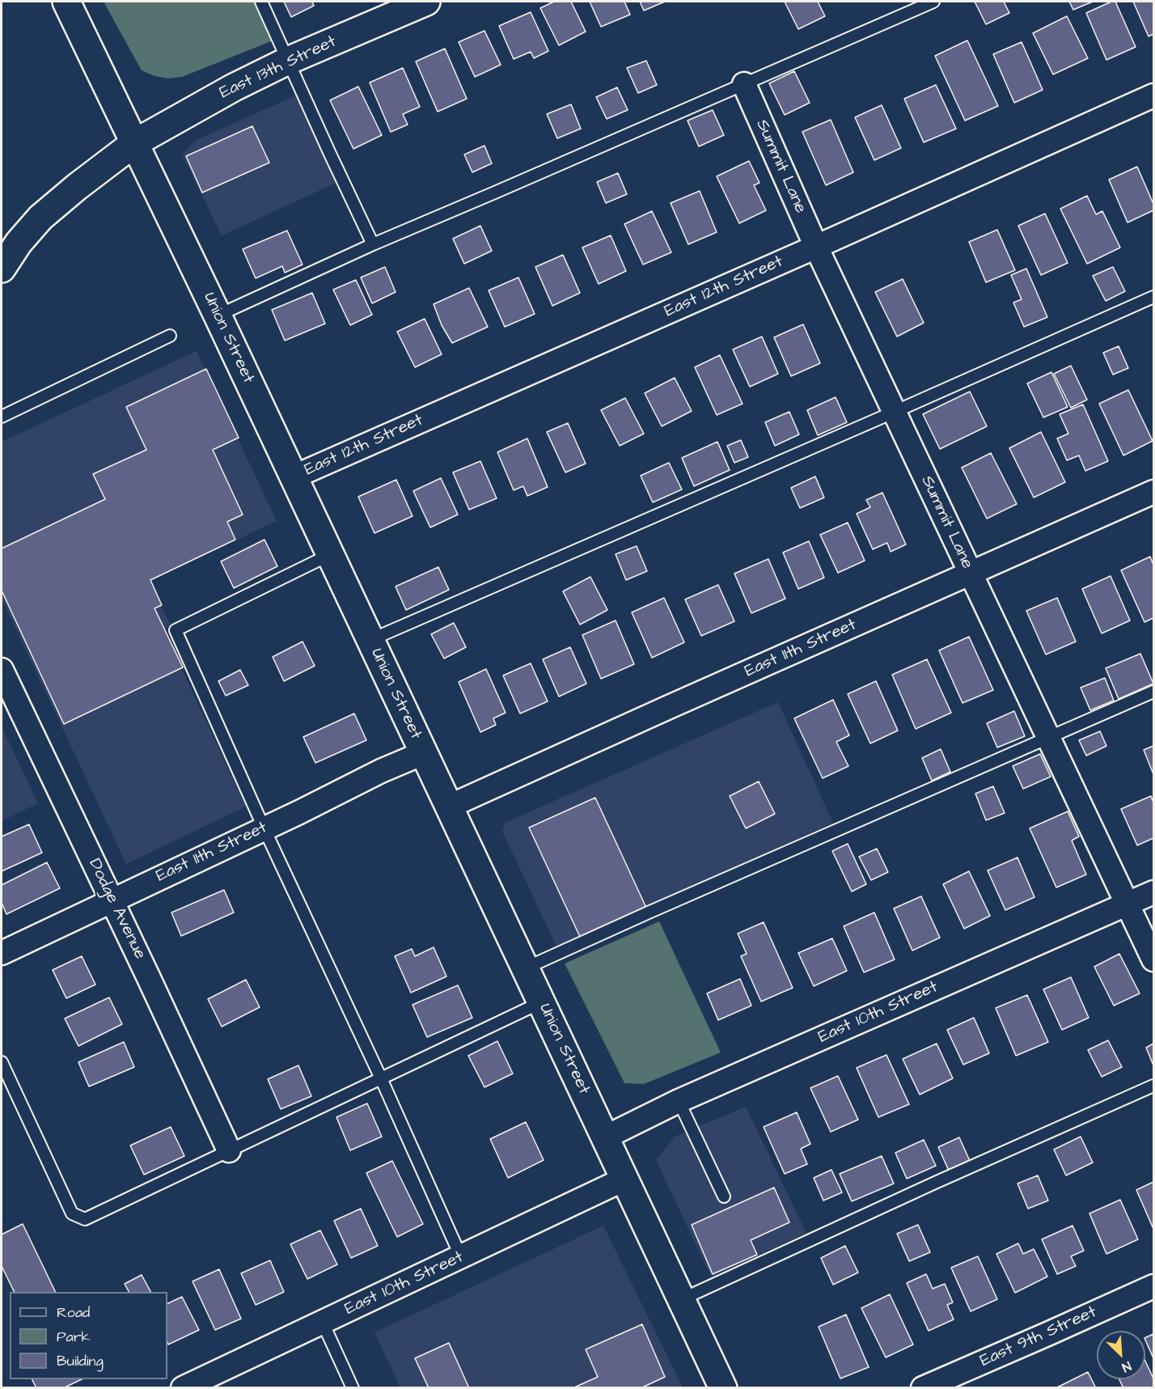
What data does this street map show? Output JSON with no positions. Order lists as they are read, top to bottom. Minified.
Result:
{"streets":{"main road":["East 13th Street","Union Street"],"street":["Summit Lane","East 12th Street","East 11th Street","Dodge Avenue","East 10th Street","East 9th Street"]},"crossings":[["East 13th Street","Union Street"],["Summit Lane","East 12th Street"],["Summit Lane","East 11th Street"],["Summit Lane","East 10th Street"],["East 12th Street","Union Street"],["Union Street","East 11th Street"],["Union Street","East 10th Street"],["East 11th Street","Dodge Avenue"]],"legend":["Road","Park","Building"],"north":"bottom right"}
